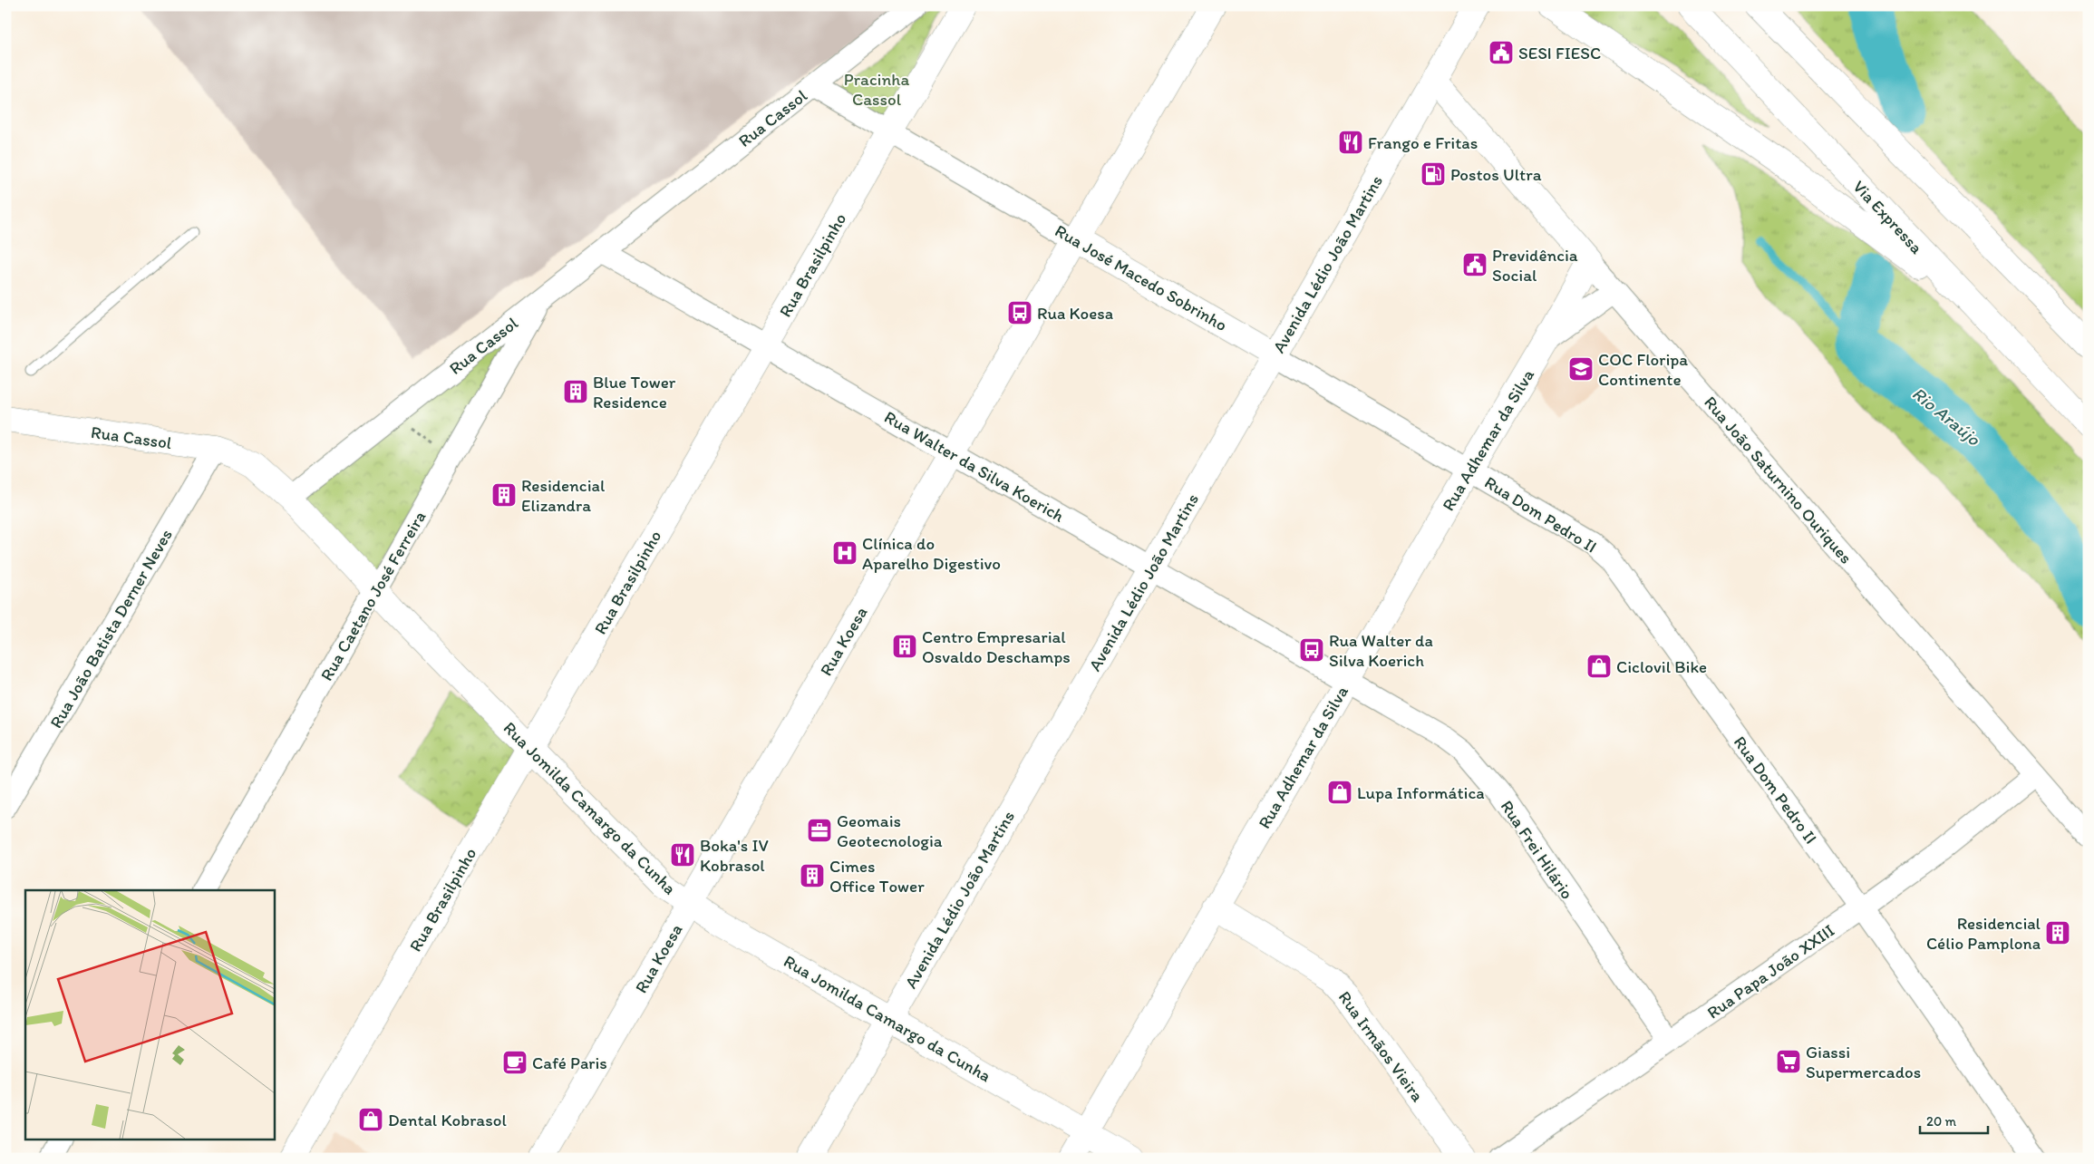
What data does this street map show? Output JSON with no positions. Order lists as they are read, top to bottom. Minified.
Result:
{"streets":{"main road":["Rua Cassol","Via Expressa","Avenida Lédio João Martins","Rua Brasilpinho","Rua José Macedo Sobrinho","Rua Adhemar da Silva","Rua João Saturnino Ouriques","Rua Koesa","Rua Jomilda Camargo da Cunha","Rua Irmãos Vieira"],"street":["Rua Walter da Silva Koerich","Rua Dom Pedro II","Rua Caetano José Ferreira","Rua João Batista Derner Neves","Rua Frei Hilário","Rua Papa João XXIII"]},"crossings":[["Rua Cassol","Rua José Macedo Sobrinho"],["Rua Cassol","Rua Walter da Silva Koerich"],["Rua Cassol","Rua Caetano José Ferreira"],["Rua Cassol","Rua João Batista Derner Neves"],["Rua Cassol","Rua Jomilda Camargo da Cunha"],["Avenida Lédio João Martins","Rua José Macedo Sobrinho"],["Avenida Lédio João Martins","Rua Walter da Silva Koerich"],["Avenida Lédio João Martins","Rua João Saturnino Ouriques"],["Avenida Lédio João Martins","Rua Jomilda Camargo da Cunha"],["Rua Brasilpinho","Rua José Macedo Sobrinho"],["Rua Brasilpinho","Rua Walter da Silva Koerich"],["Rua Brasilpinho","Rua Jomilda Camargo da Cunha"],["Rua José Macedo Sobrinho","Rua Adhemar da Silva"],["Rua José Macedo Sobrinho","Rua Dom Pedro II"],["Rua José Macedo Sobrinho","Rua Koesa"],["Rua Adhemar da Silva","Rua Walter da Silva Koerich"],["Rua Adhemar da Silva","Rua João Saturnino Ouriques"],["Rua Adhemar da Silva","Rua Dom Pedro II"],["Rua Adhemar da Silva","Rua Jomilda Camargo da Cunha"],["Rua Adhemar da Silva","Rua Frei Hilário"],["Rua Adhemar da Silva","Rua Irmãos Vieira"],["Rua Walter da Silva Koerich","Rua Koesa"],["Rua Walter da Silva Koerich","Rua Frei Hilário"],["Rua João Saturnino Ouriques","Rua Papa João XXIII"],["Rua Dom Pedro II","Rua Papa João XXIII"],["Rua Caetano José Ferreira","Rua Jomilda Camargo da Cunha"],["Rua Koesa","Rua Jomilda Camargo da Cunha"],["Rua Frei Hilário","Rua Papa João XXIII"]],"water":["Rio Araújo"],"parks":["Pracinha Cassol"],"places":{"public building":["SESI FIESC","Previdência Social"],"restaurant":["Frango e Fritas","Boka's IV Kobrasol"],"fuel station":["Postos Ultra"],"bus stop":["Rua Koesa","Rua Walter da Silva Koerich"],"school or university":["COC Floripa Continente"],"building":["Blue Tower Residence","Residencial Elizandra","Centro Empresarial Osvaldo Deschamps","Cimes Office Tower","Residencial Célio Pamplona"],"hospital":["Clínica do Aparelho Digestivo"],"shop":["Ciclovil Bike","Lupa Informática","Dental Kobrasol"],"office":["Geomais Geotecnologia"],"supermarket":["Giassi Supermercados"],"cafe":["Café Paris"]},"scale_bar":"20 m"}
